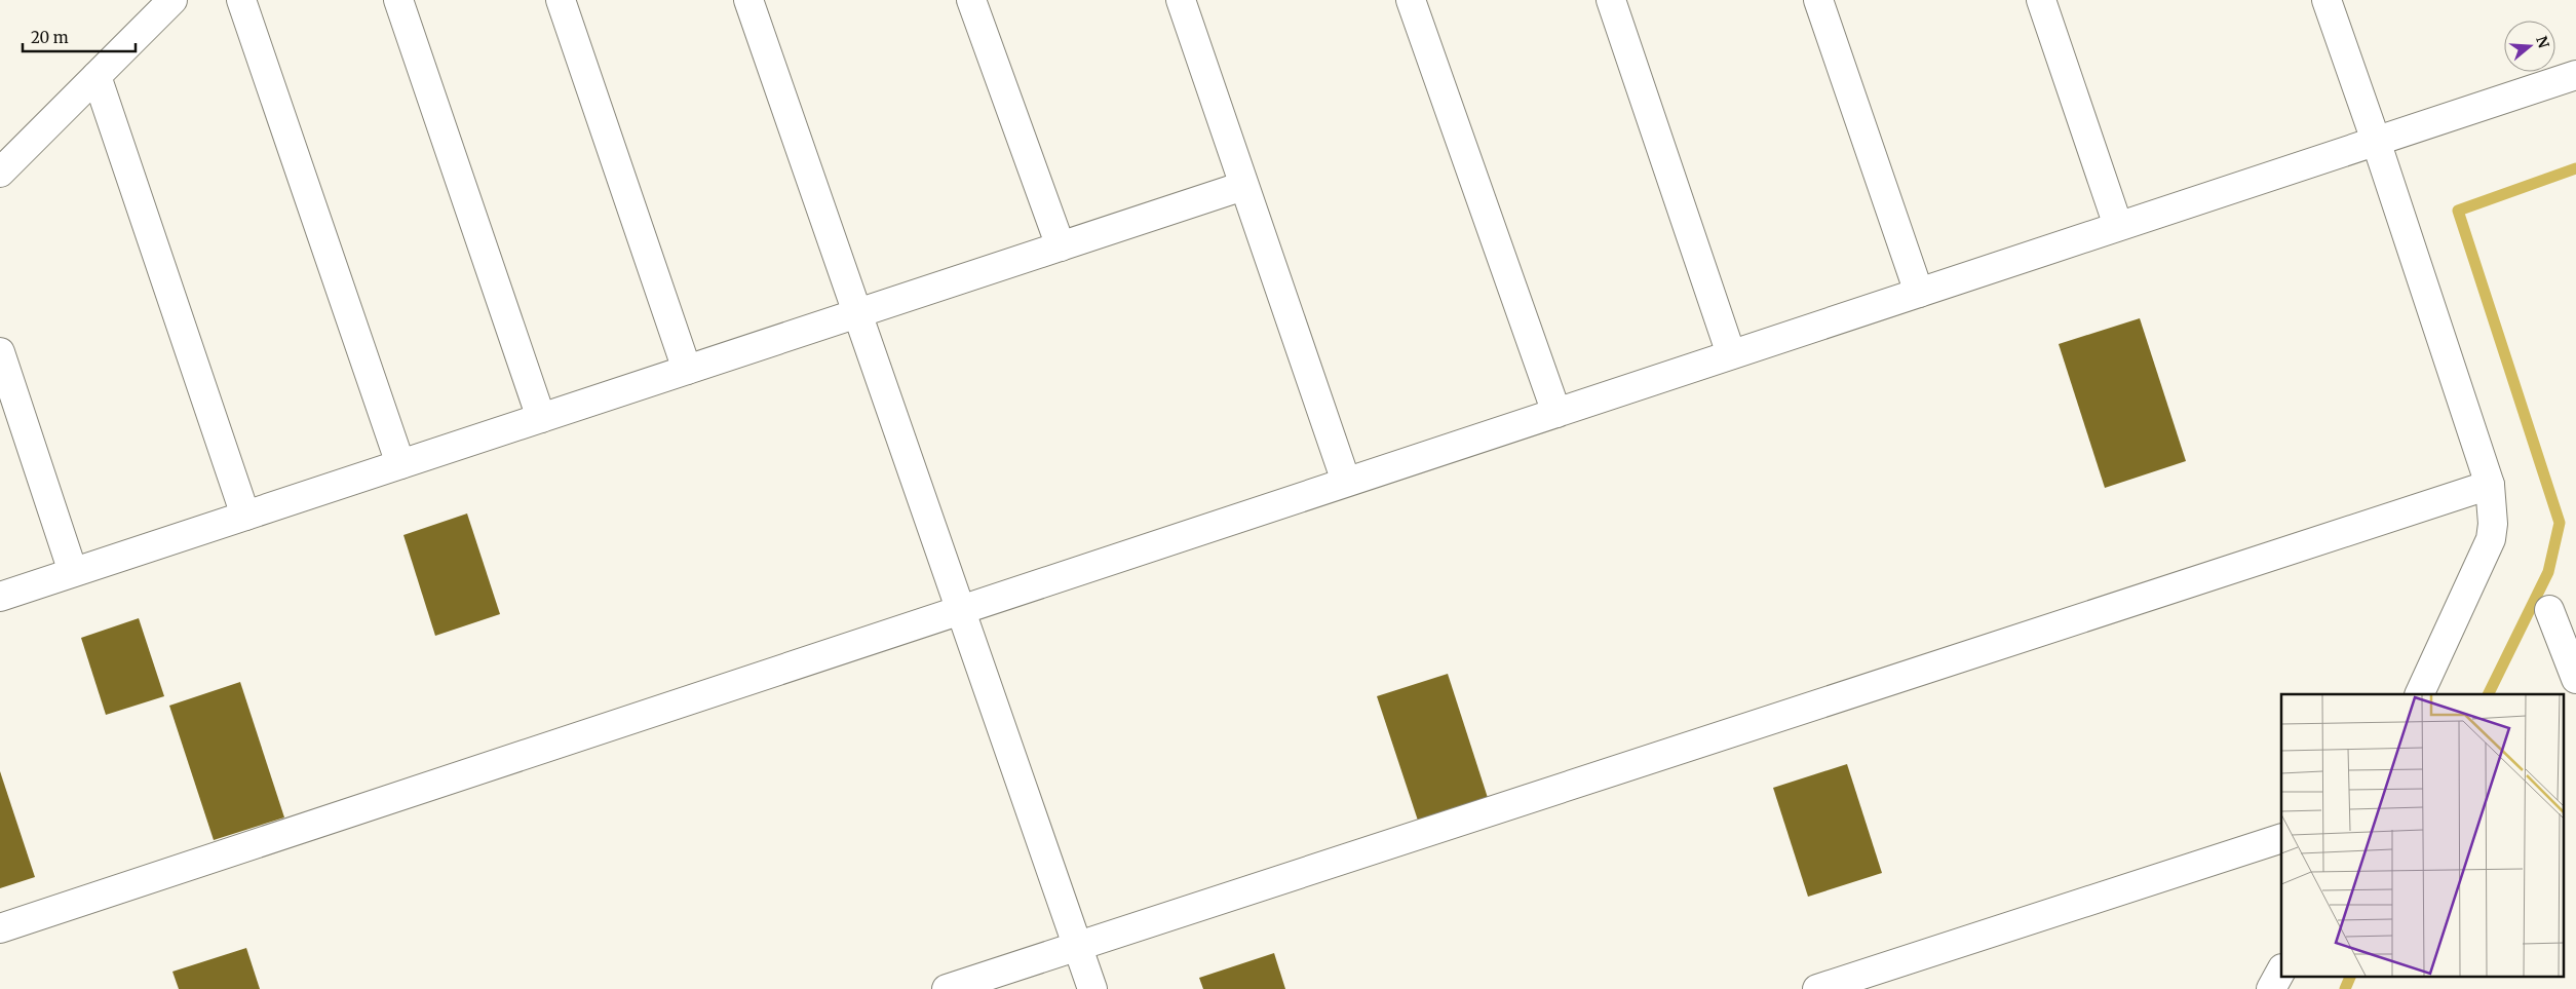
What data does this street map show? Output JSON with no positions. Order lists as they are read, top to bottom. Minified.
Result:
{"scale_bar":"20 m","north":"right"}
